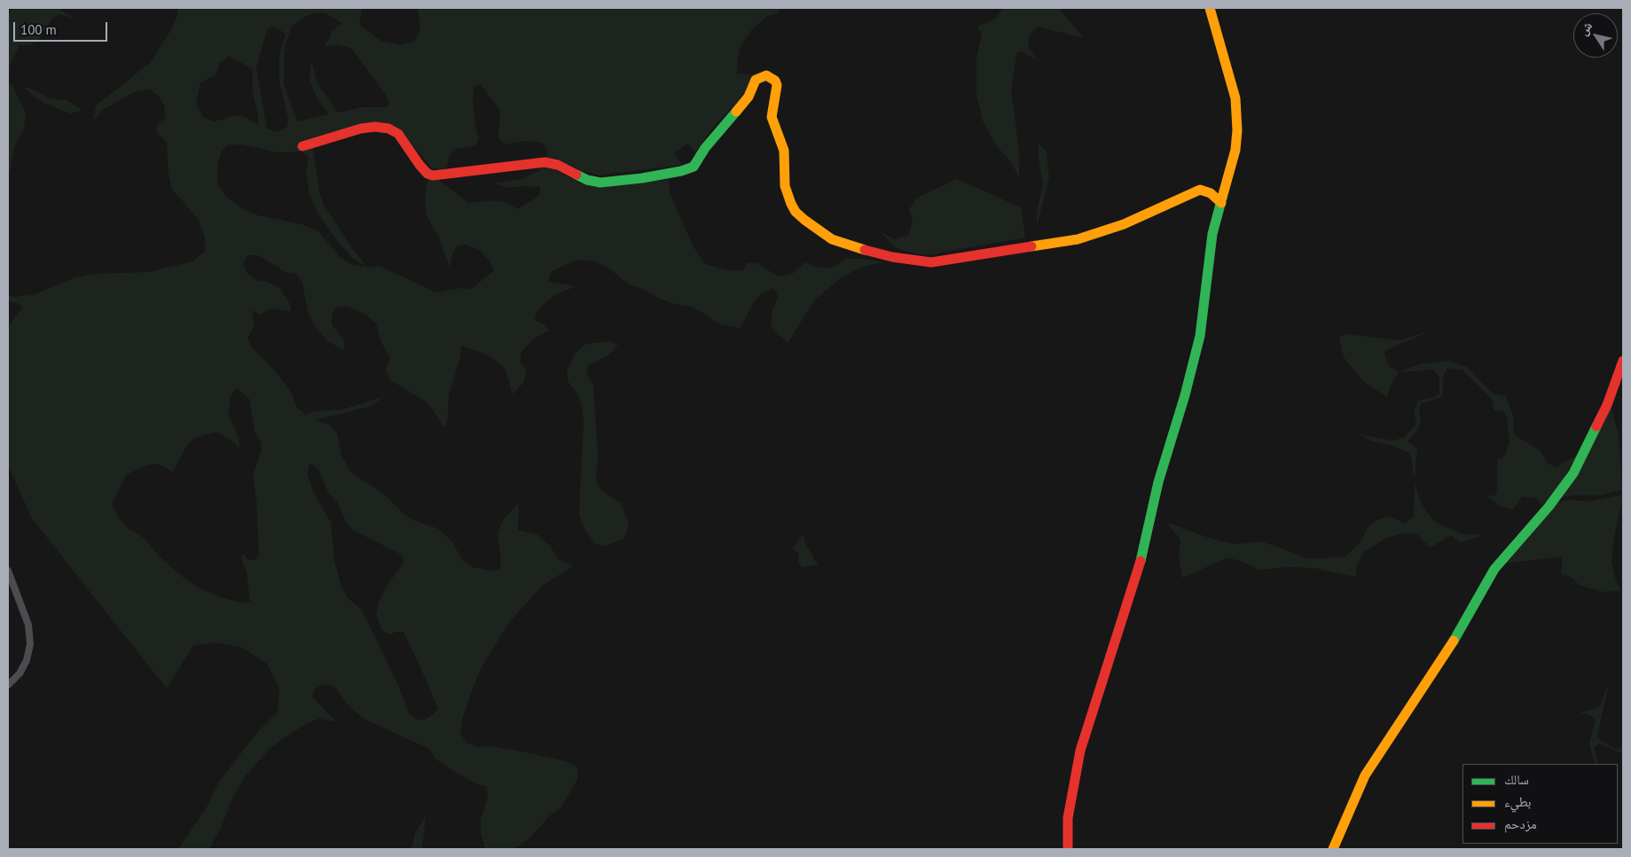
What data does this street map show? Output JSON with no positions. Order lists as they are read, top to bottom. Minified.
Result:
{"legend":["سالك","بطيء","مزدحم"],"scale_bar":"100 m","north":"top left"}
